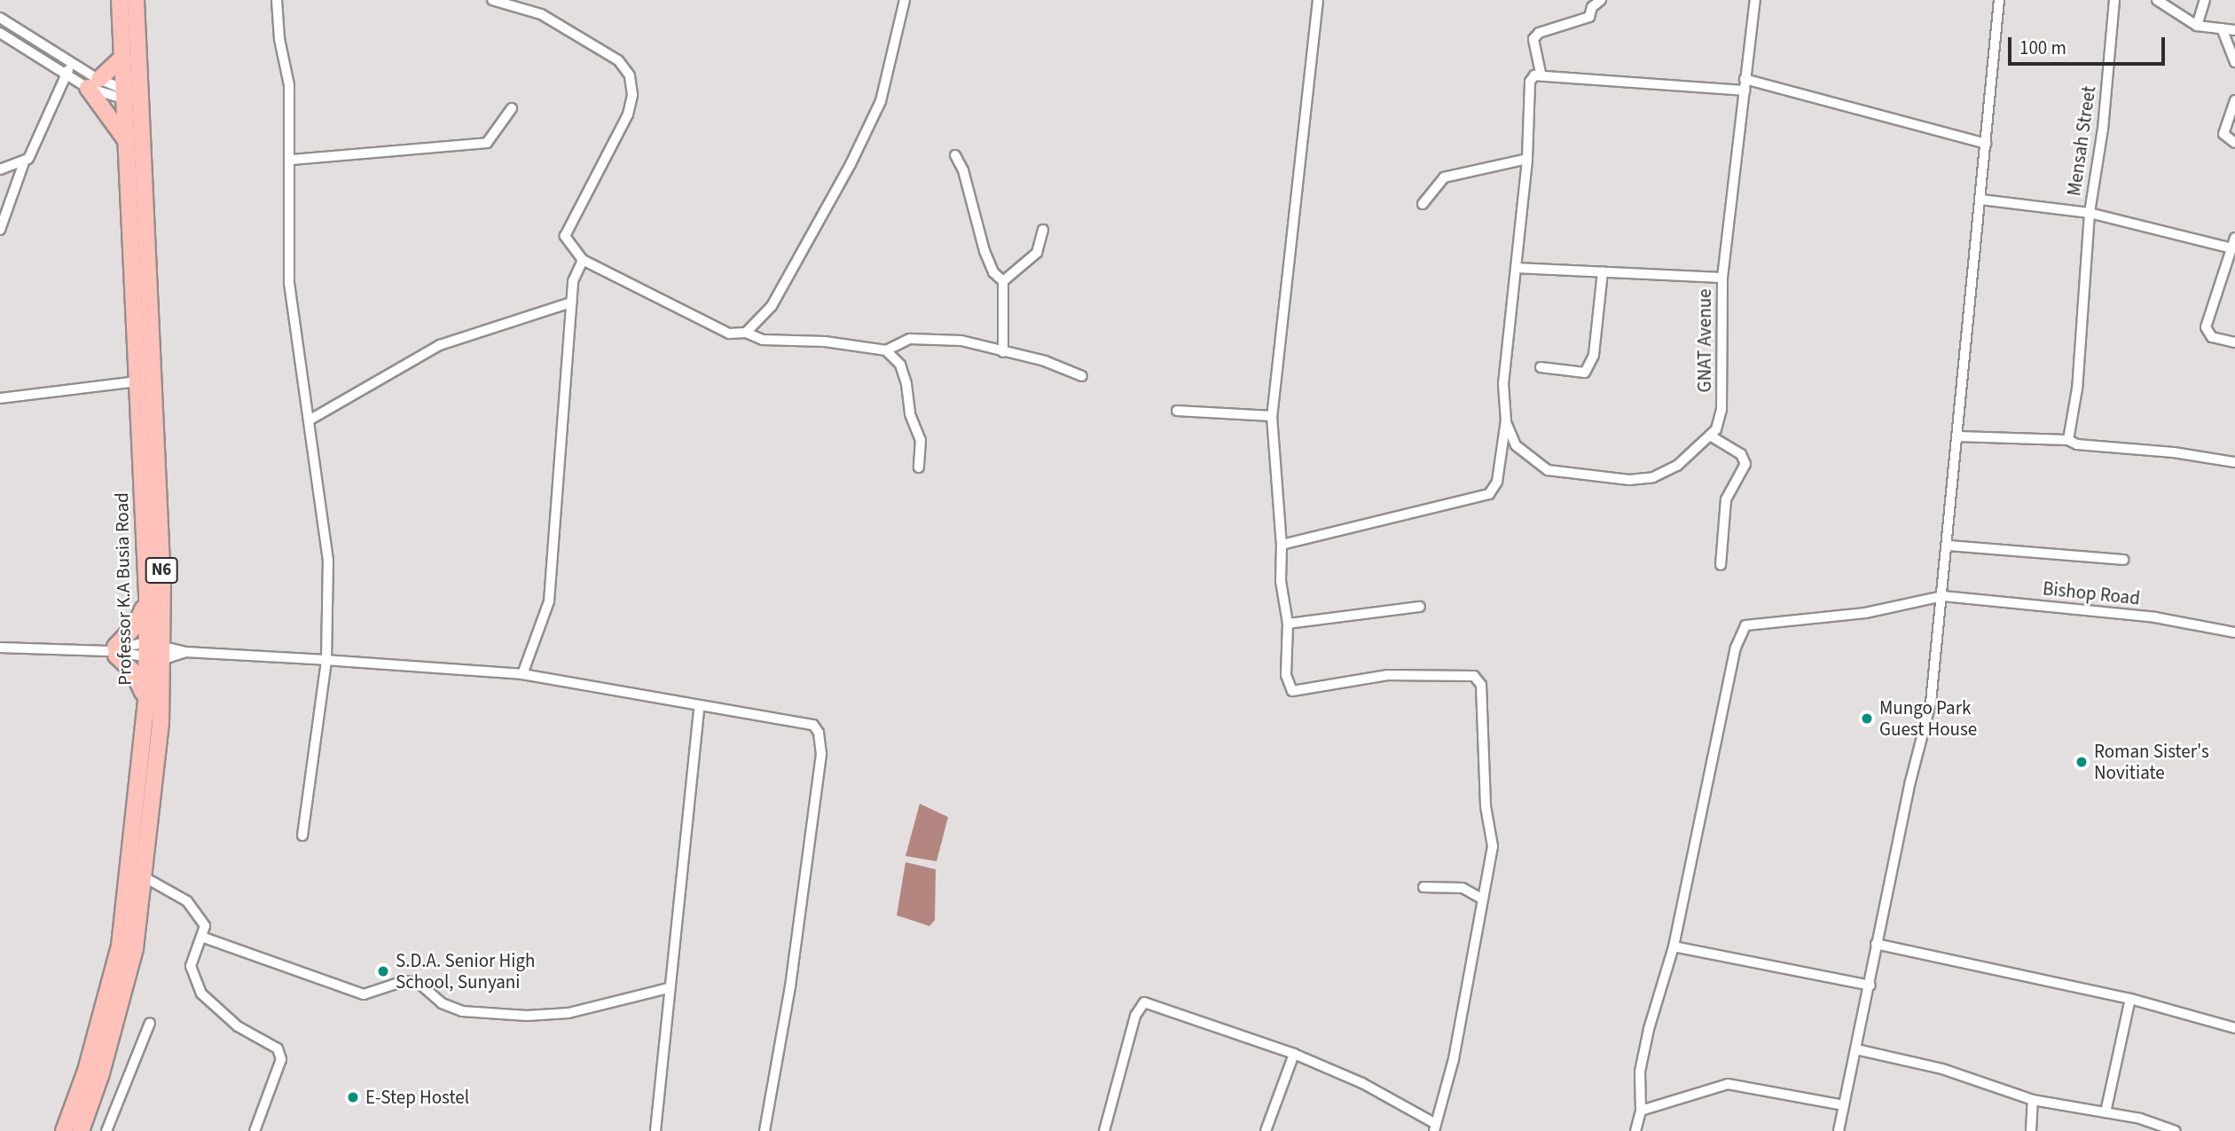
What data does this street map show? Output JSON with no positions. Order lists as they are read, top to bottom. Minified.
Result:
{"streets":{"main road":["N6","Professor K.A Busia Road"],"street":["Mensah Street","GNAT Avenue","Bishop Road"]},"places":["Mungo Park Guest House","Roman Sister's Novitiate","S.D.A. Senior High School, Sunyani","E-Step Hostel"],"scale_bar":"100 m"}
